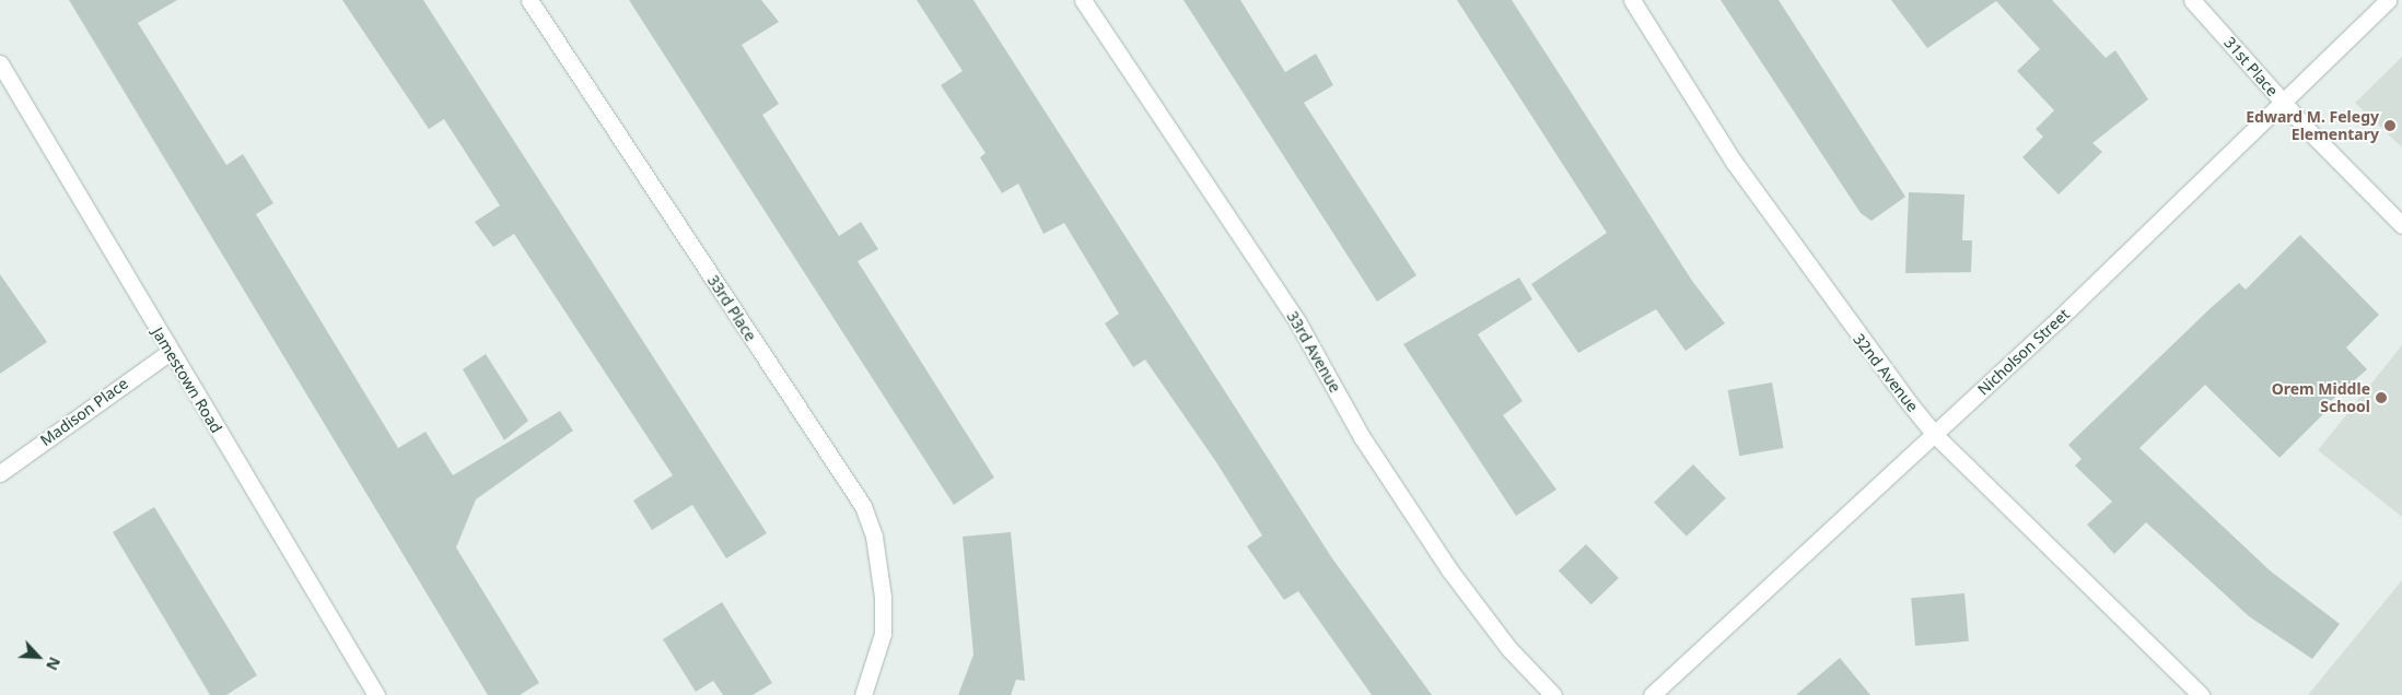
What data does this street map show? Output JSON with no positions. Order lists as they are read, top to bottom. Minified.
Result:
{"streets":{"street":["31st Place","33rd Place","33rd Avenue","Nicholson Street","32nd Avenue","Jamestown Road","Madison Place"]},"crossings":[["31st Place","Nicholson Street"],["Nicholson Street","32nd Avenue"],["Jamestown Road","Madison Place"]],"places":["Edward M. Felegy Elementary","Orem Middle School"],"north":"bottom right"}
